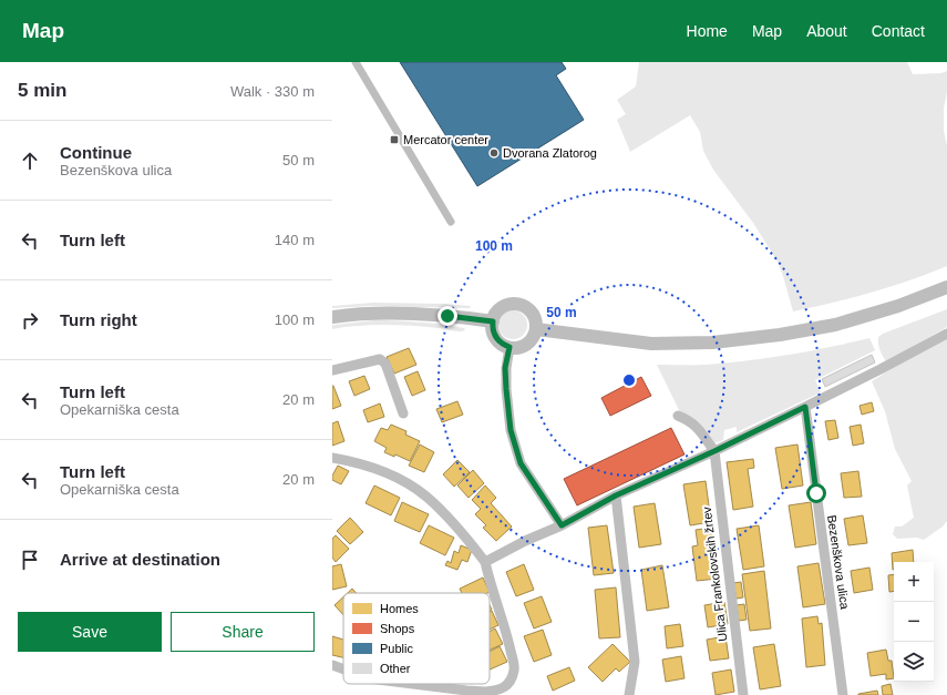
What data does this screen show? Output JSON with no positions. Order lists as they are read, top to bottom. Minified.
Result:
{"streets":{"street":["Bezenškova ulica","Ulica Frankolovskih žrtev"]},"places":{"transit":["Mercator center"],"other":["Dvorana Zlatorog"]},"legend":["Homes","Shops","Public","Other"],"page":{"header":"Map","nav":["Home","Map","About","Contact"],"heading":["5 min","Walk · 330 m"],"list":[["Continue","Bezenškova ulica","50 m"],["Turn left","140 m"],["Turn right","100 m"],["Turn left","Opekarniška cesta","20 m"],["Turn left","Opekarniška cesta","20 m"],"Arrive at destination"],"map_buttons":["+","−"],"buttons":["Save","Share"]},"rings":["100 m","50 m"]}
